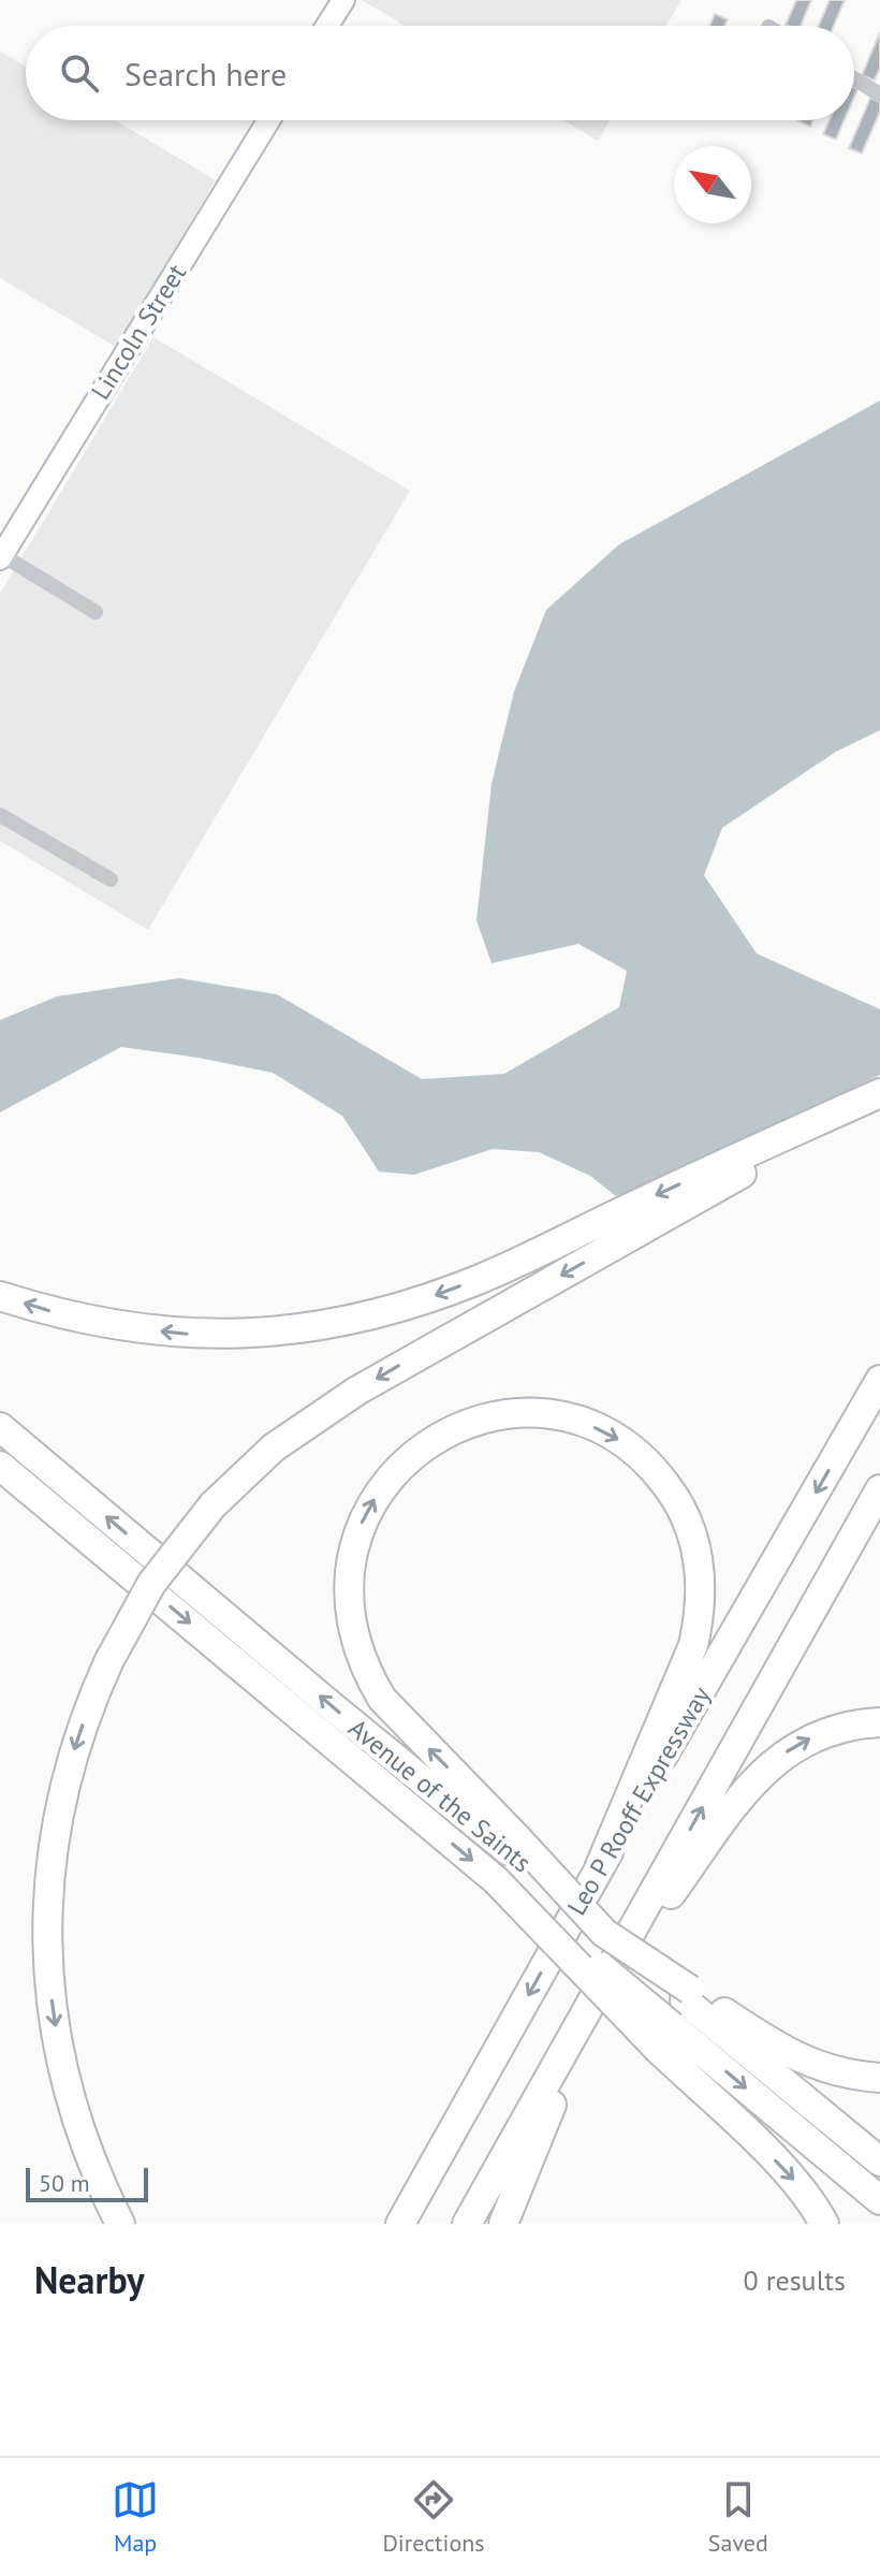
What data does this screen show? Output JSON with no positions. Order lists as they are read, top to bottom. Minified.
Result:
{"streets":{"highway":["Avenue of the Saints","Leo P Rooff Expressway"],"main road":["Lincoln Street"]},"scale_bar":"50 m","north":"top left","page":{"search":"Search here","scale":"50 m","heading":["Nearby","0 results"],"nav":["Map","Directions","Saved"]}}
